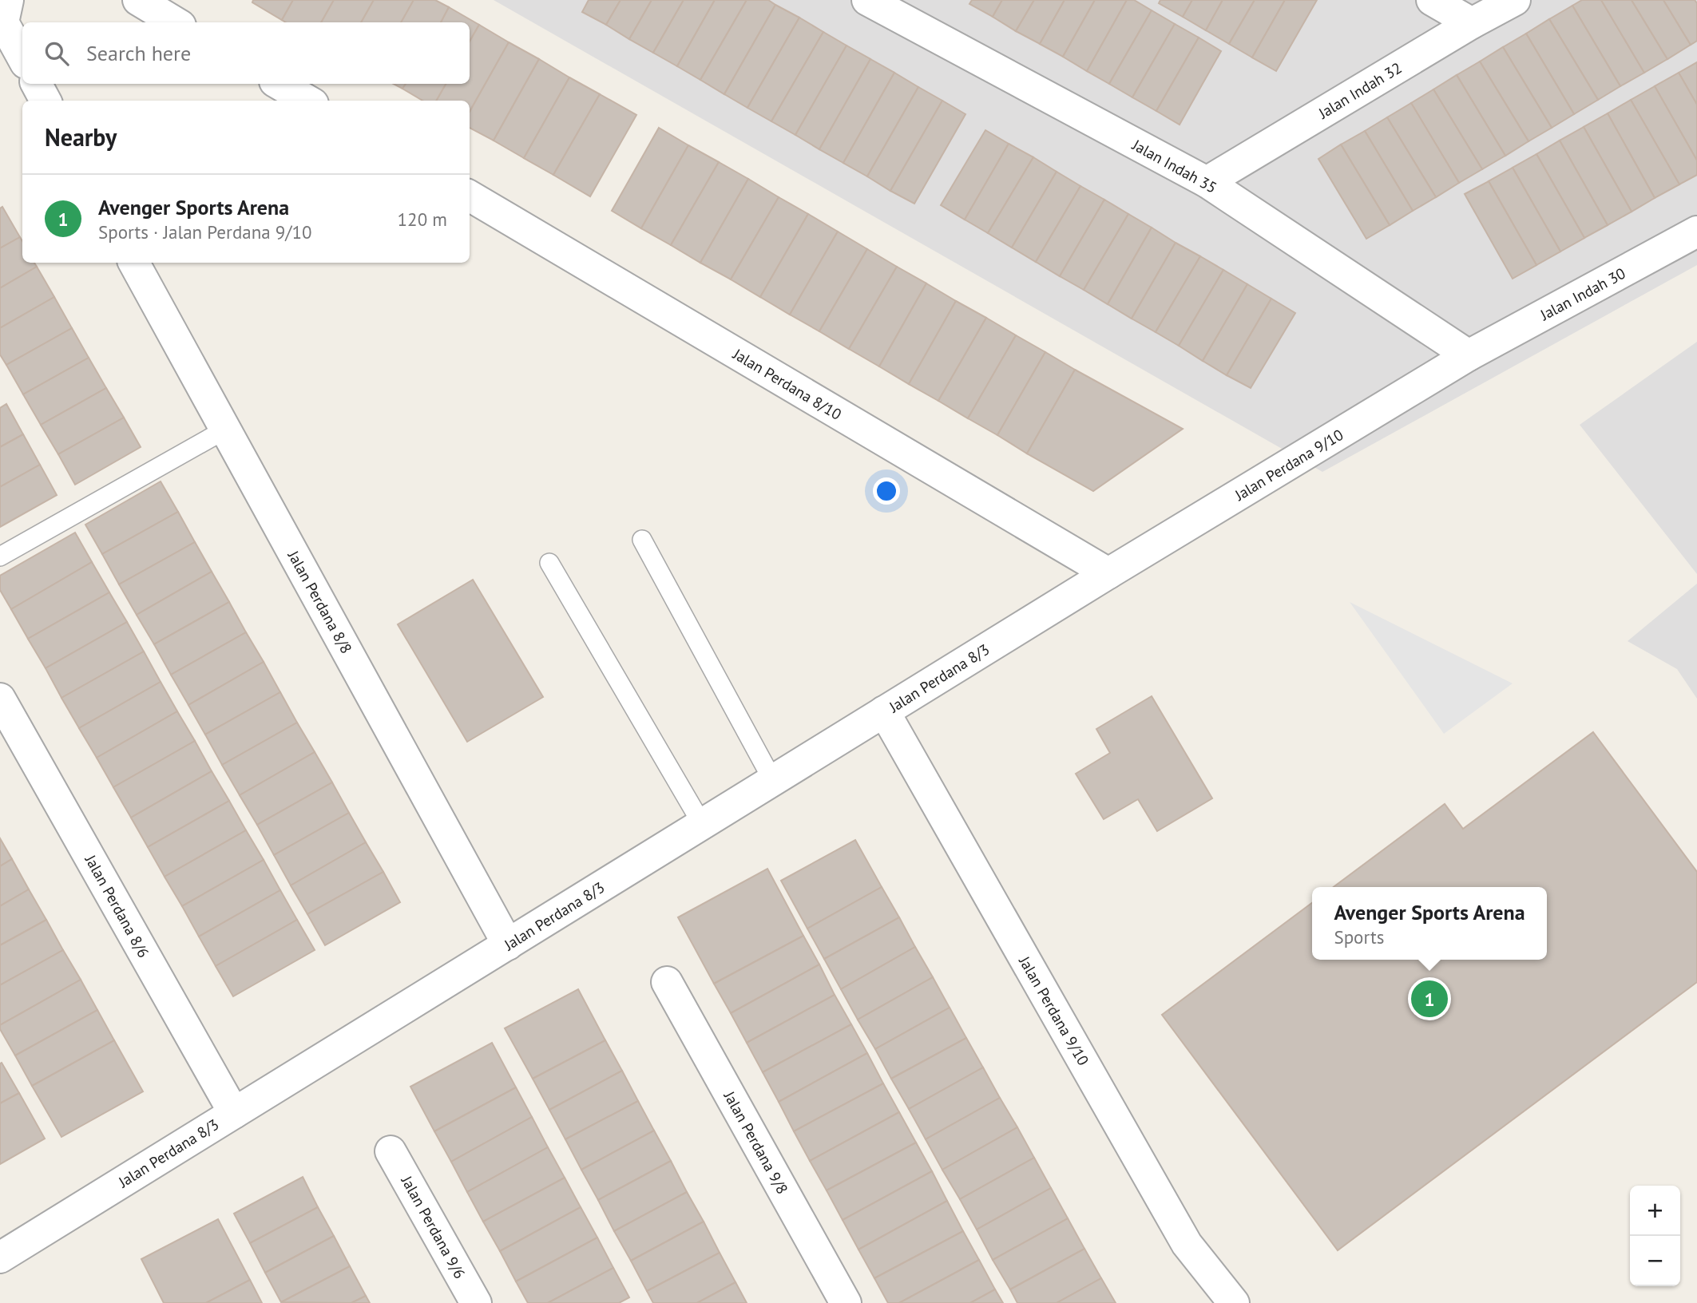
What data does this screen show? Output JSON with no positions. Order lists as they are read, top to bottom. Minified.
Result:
{"streets":{"street":["Jalan Indah 32","Jalan Indah 35","Jalan Indah 30","Jalan Perdana 8/10","Jalan Perdana 9/10","Jalan Perdana 8/8","Jalan Perdana 8/3","Jalan Perdana 8/6","Jalan Perdana 9/8","Jalan Perdana 9/6"]},"crossings":[["Jalan Indah 32","Jalan Indah 35"],["Jalan Indah 35","Jalan Indah 30"],["Jalan Indah 35","Jalan Perdana 9/10"],["Jalan Indah 30","Jalan Perdana 9/10"],["Jalan Perdana 8/10","Jalan Perdana 9/10"],["Jalan Perdana 8/10","Jalan Perdana 8/3"],["Jalan Perdana 9/10","Jalan Perdana 8/3"],["Jalan Perdana 8/8","Jalan Perdana 8/3"],["Jalan Perdana 8/3","Jalan Perdana 8/6"]],"page":{"search":"Search here","heading":"Nearby","list":[{"mark":"1","name":"Avenger Sports Arena","note":"Sports · Jalan Perdana 9/10","value":"120 m"}],"popup":["Avenger Sports Arena","Sports"],"pins":"1","map_buttons":["+","−"]}}
